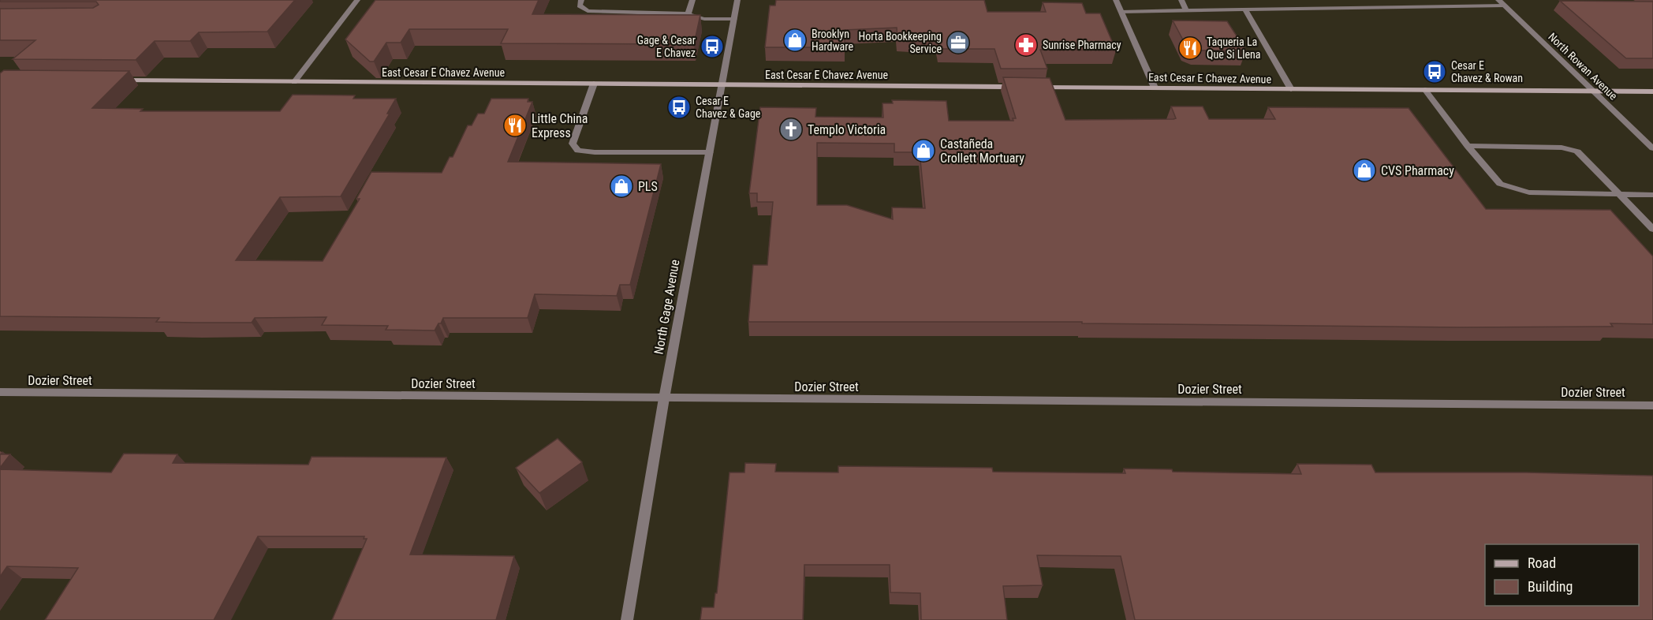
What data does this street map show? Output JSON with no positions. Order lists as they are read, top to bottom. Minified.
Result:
{"streets":{"main road":["East Cesar E Chavez Avenue"],"street":["North Rowan Avenue","North Gage Avenue","Dozier Street"]},"crossings":[["North Rowan Avenue","East Cesar E Chavez Avenue"],["East Cesar E Chavez Avenue","North Gage Avenue"],["North Gage Avenue","Dozier Street"]],"places":{"shop":["Brooklyn Hardware","Castañeda Crollett Mortuary","CVS Pharmacy","PLS"],"office":["Horta Bookkeeping Service"],"pharmacy":["Sunrise Pharmacy"],"bus stop":["Gage & Cesar E Chavez","Cesar E Chavez & Rowan","Cesar E Chavez & Gage"],"restaurant":["Taqueria La Que Si Llena","Little China Express"],"church":["Templo Victoria"]},"legend":["Road","Building"]}
